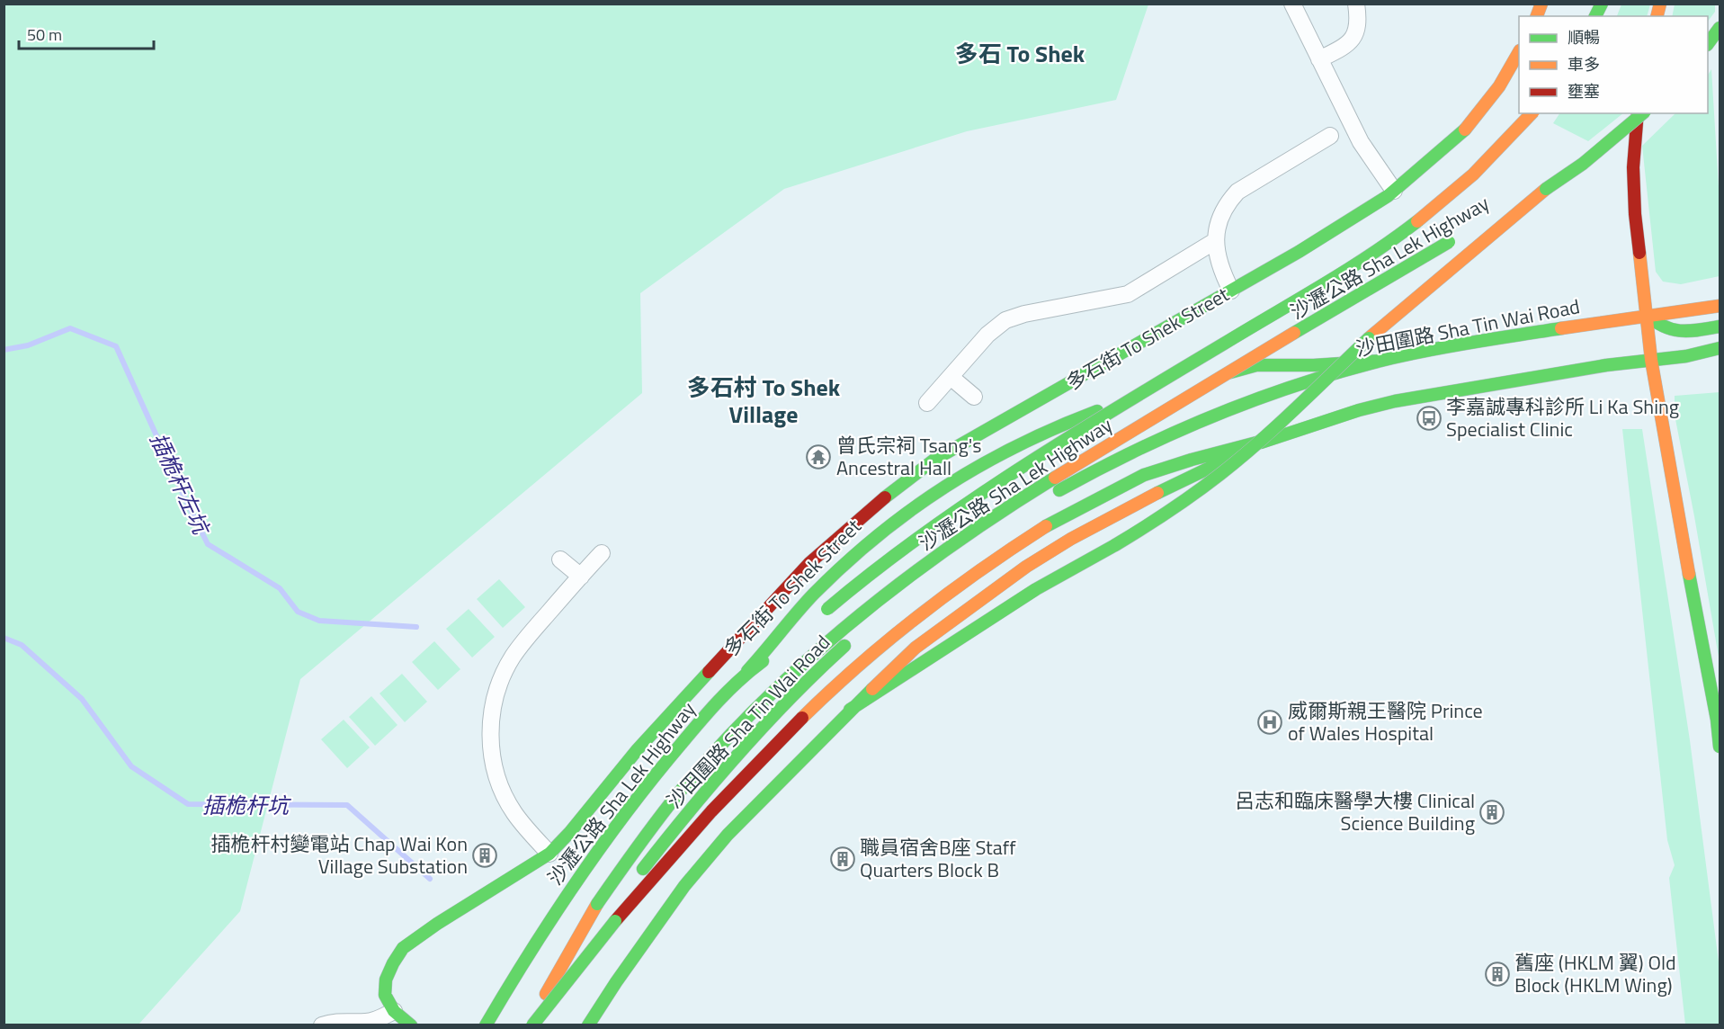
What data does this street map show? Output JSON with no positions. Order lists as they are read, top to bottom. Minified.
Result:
{"streets":{"main road":["沙瀝公路 Sha Lek Highway","沙田圍路 Sha Tin Wai Road","多石街 To Shek Street"]},"districts":["多石 To Shek","多石村 To Shek Village"],"water":["插桅杆左坑","插桅杆坑"],"places":{"bus stop":["李嘉誠專科診所 Li Ka Shing Specialist Clinic"],"temple":["曾氏宗祠 Tsang's Ancestral Hall"],"hospital":["威爾斯親王醫院 Prince of Wales Hospital"],"building":["呂志和臨床醫學大樓 Clinical Science Building","插桅杆村變電站 Chap Wai Kon Village Substation","職員宿舍B座 Staff Quarters Block B","舊座 (HKLM 翼) Old Block (HKLM Wing)"]},"legend":["順暢","車多","壅塞"],"scale_bar":"50 m"}
